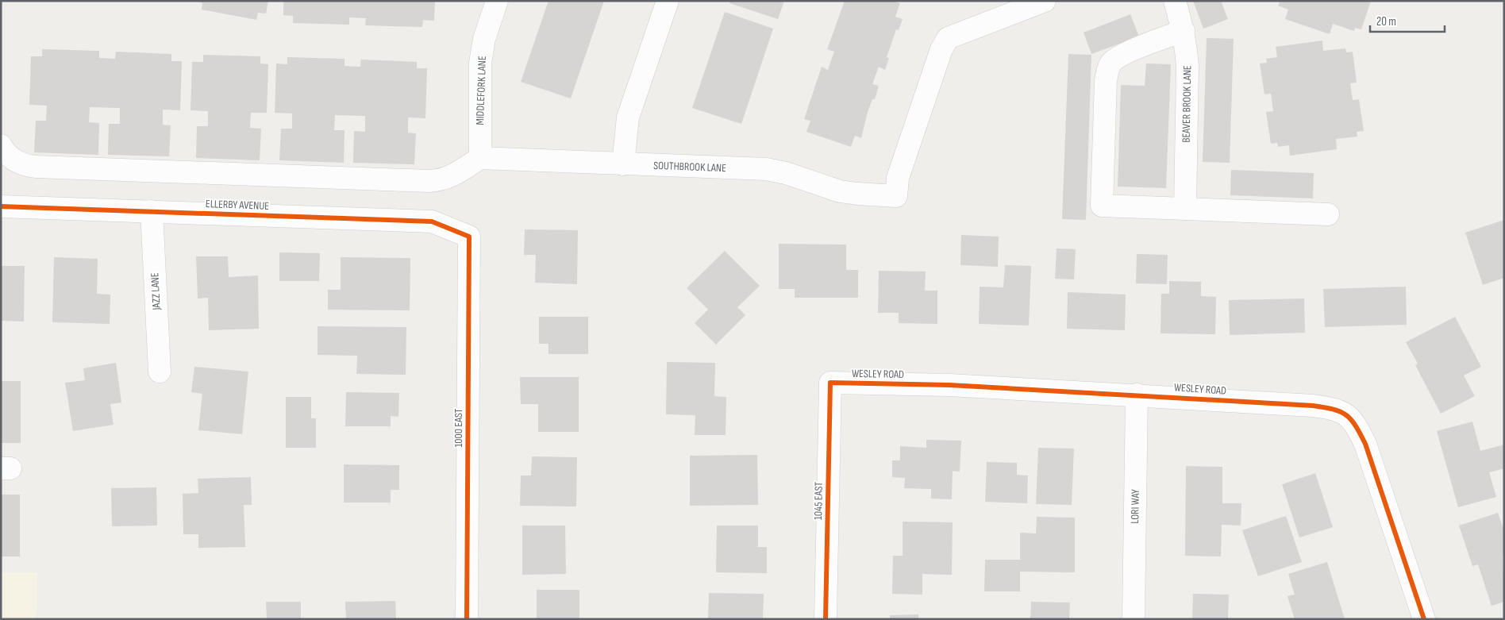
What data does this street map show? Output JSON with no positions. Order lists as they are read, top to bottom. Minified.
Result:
{"streets":{"street":["MIDDLEFORK LANE","BEAVER BROOK LANE","SOUTHBROOK LANE","ELLERBY AVENUE","JAZZ LANE","WESLEY ROAD","1000 EAST","1045 EAST","LORI WAY"]},"crossings":[["MIDDLEFORK LANE","SOUTHBROOK LANE"],["ELLERBY AVENUE","JAZZ LANE"],["ELLERBY AVENUE","1000 EAST"],["WESLEY ROAD","1045 EAST"],["WESLEY ROAD","LORI WAY"]],"scale_bar":"20 m"}
